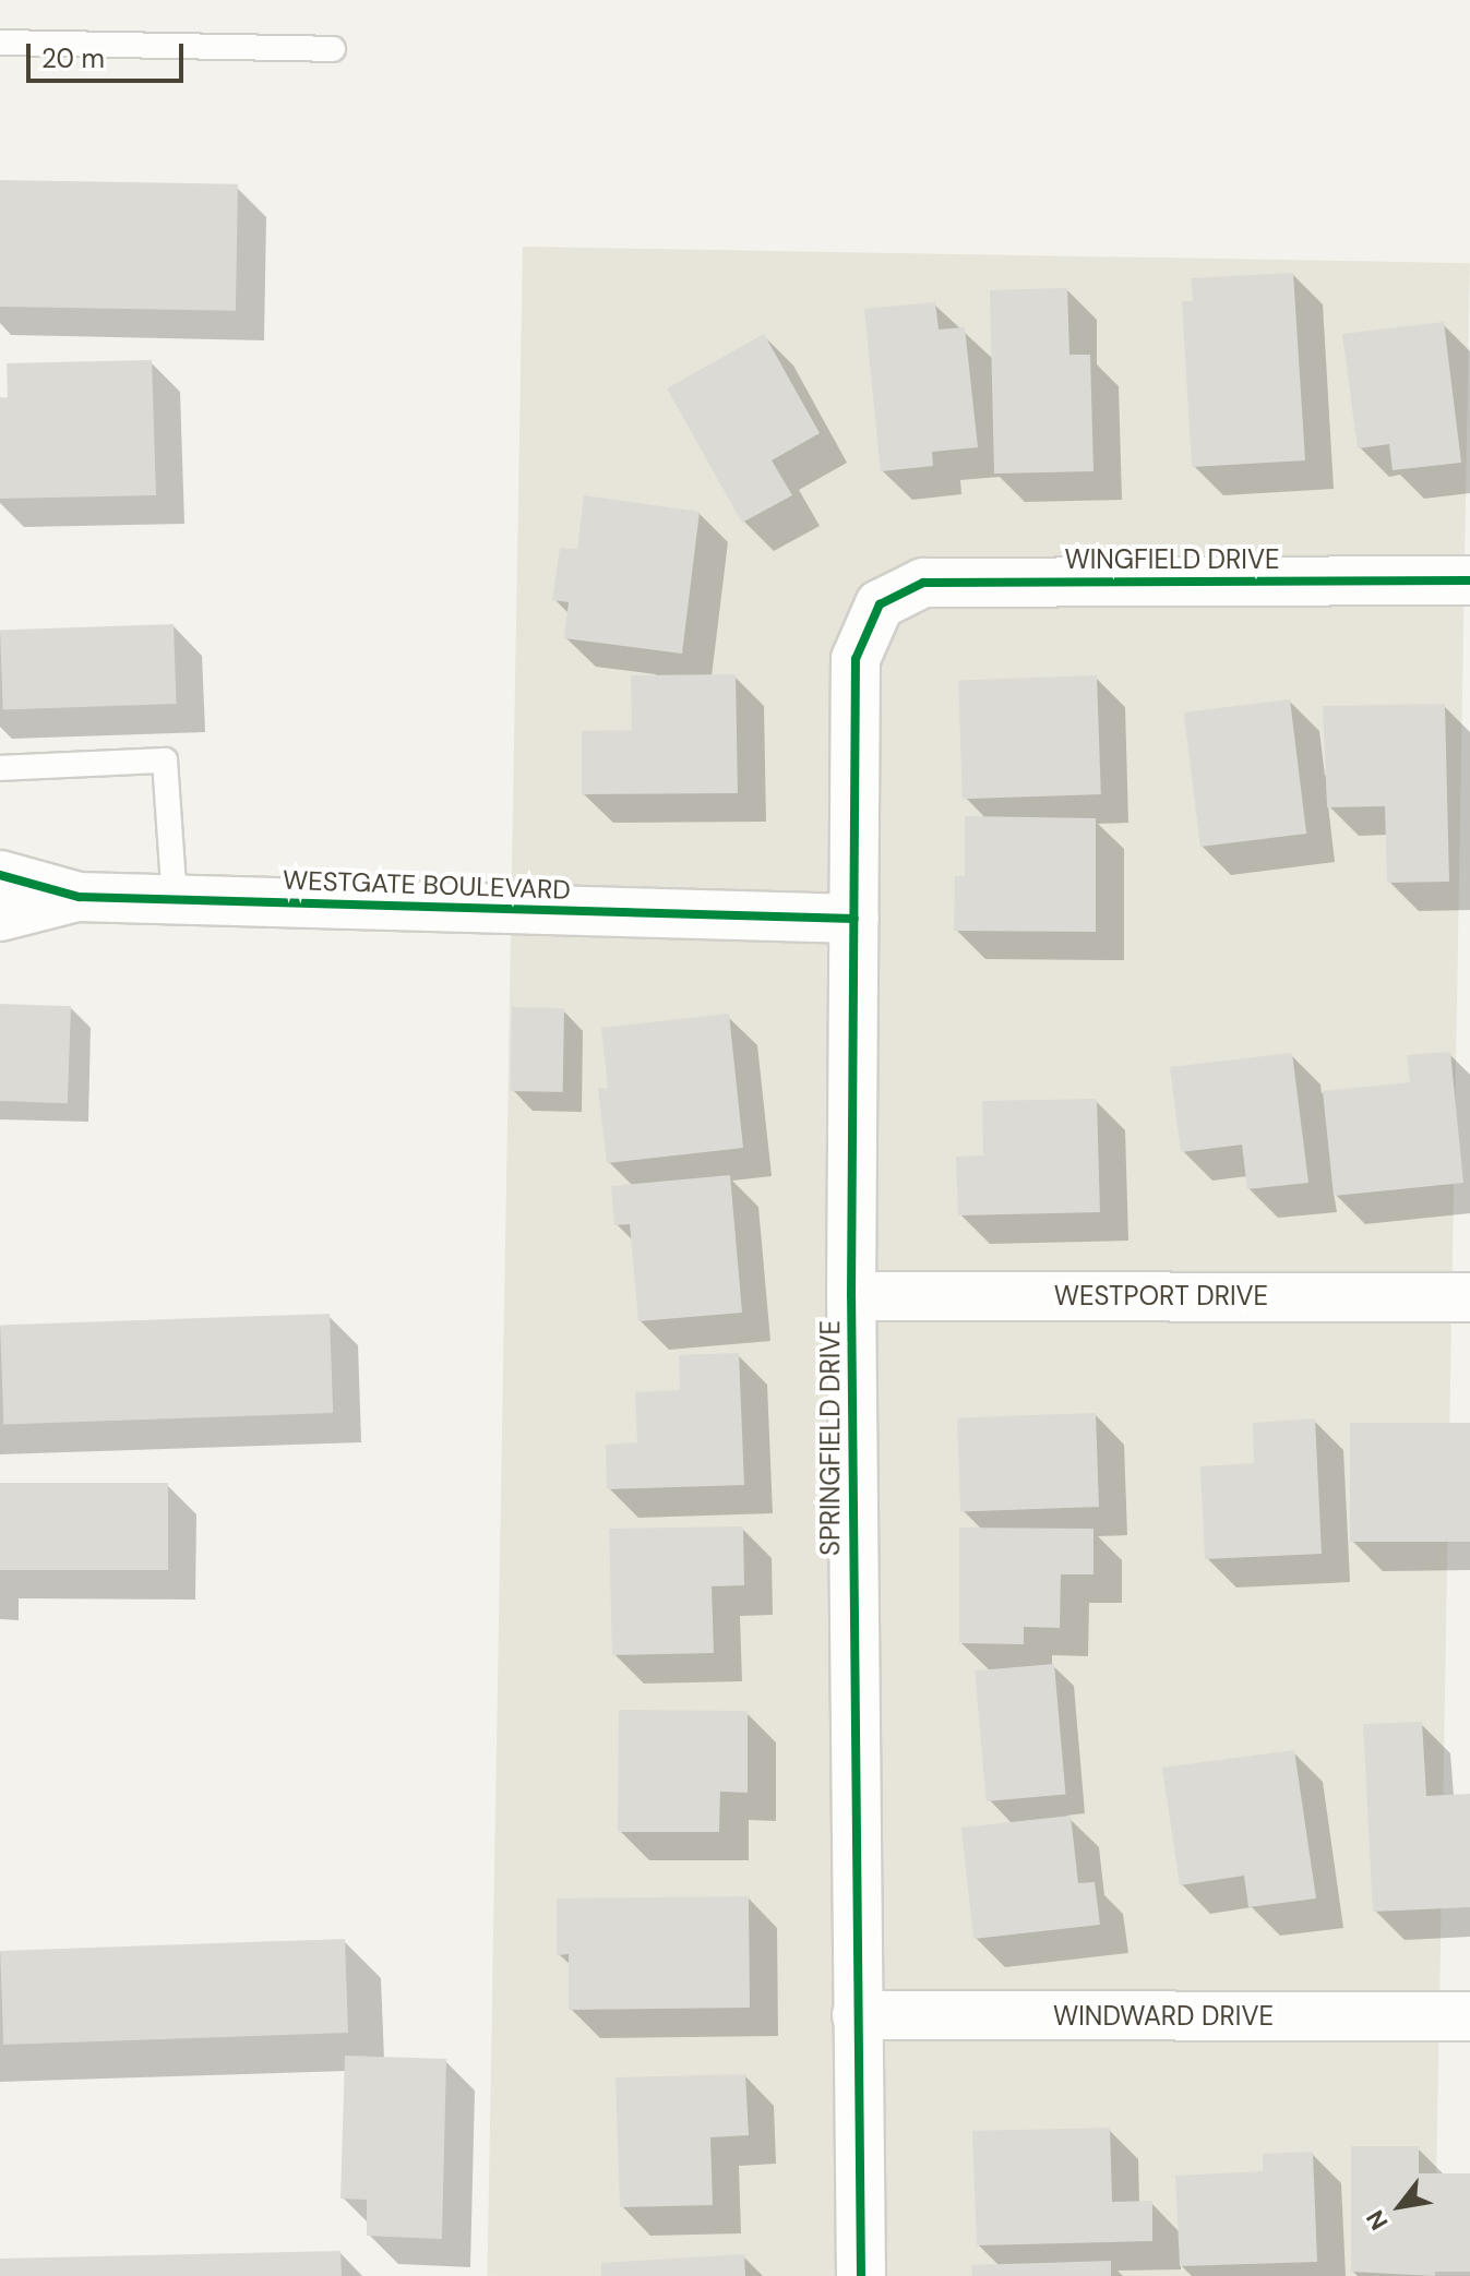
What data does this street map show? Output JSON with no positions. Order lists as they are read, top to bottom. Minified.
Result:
{"streets":{"street":["WINGFIELD DRIVE","WESTGATE BOULEVARD","WESTPORT DRIVE","SPRINGFIELD DRIVE","WINDWARD DRIVE"]},"crossings":[["WINGFIELD DRIVE","SPRINGFIELD DRIVE"],["WESTGATE BOULEVARD","SPRINGFIELD DRIVE"],["WESTPORT DRIVE","SPRINGFIELD DRIVE"],["SPRINGFIELD DRIVE","WINDWARD DRIVE"]],"scale_bar":"20 m","north":"bottom left"}
